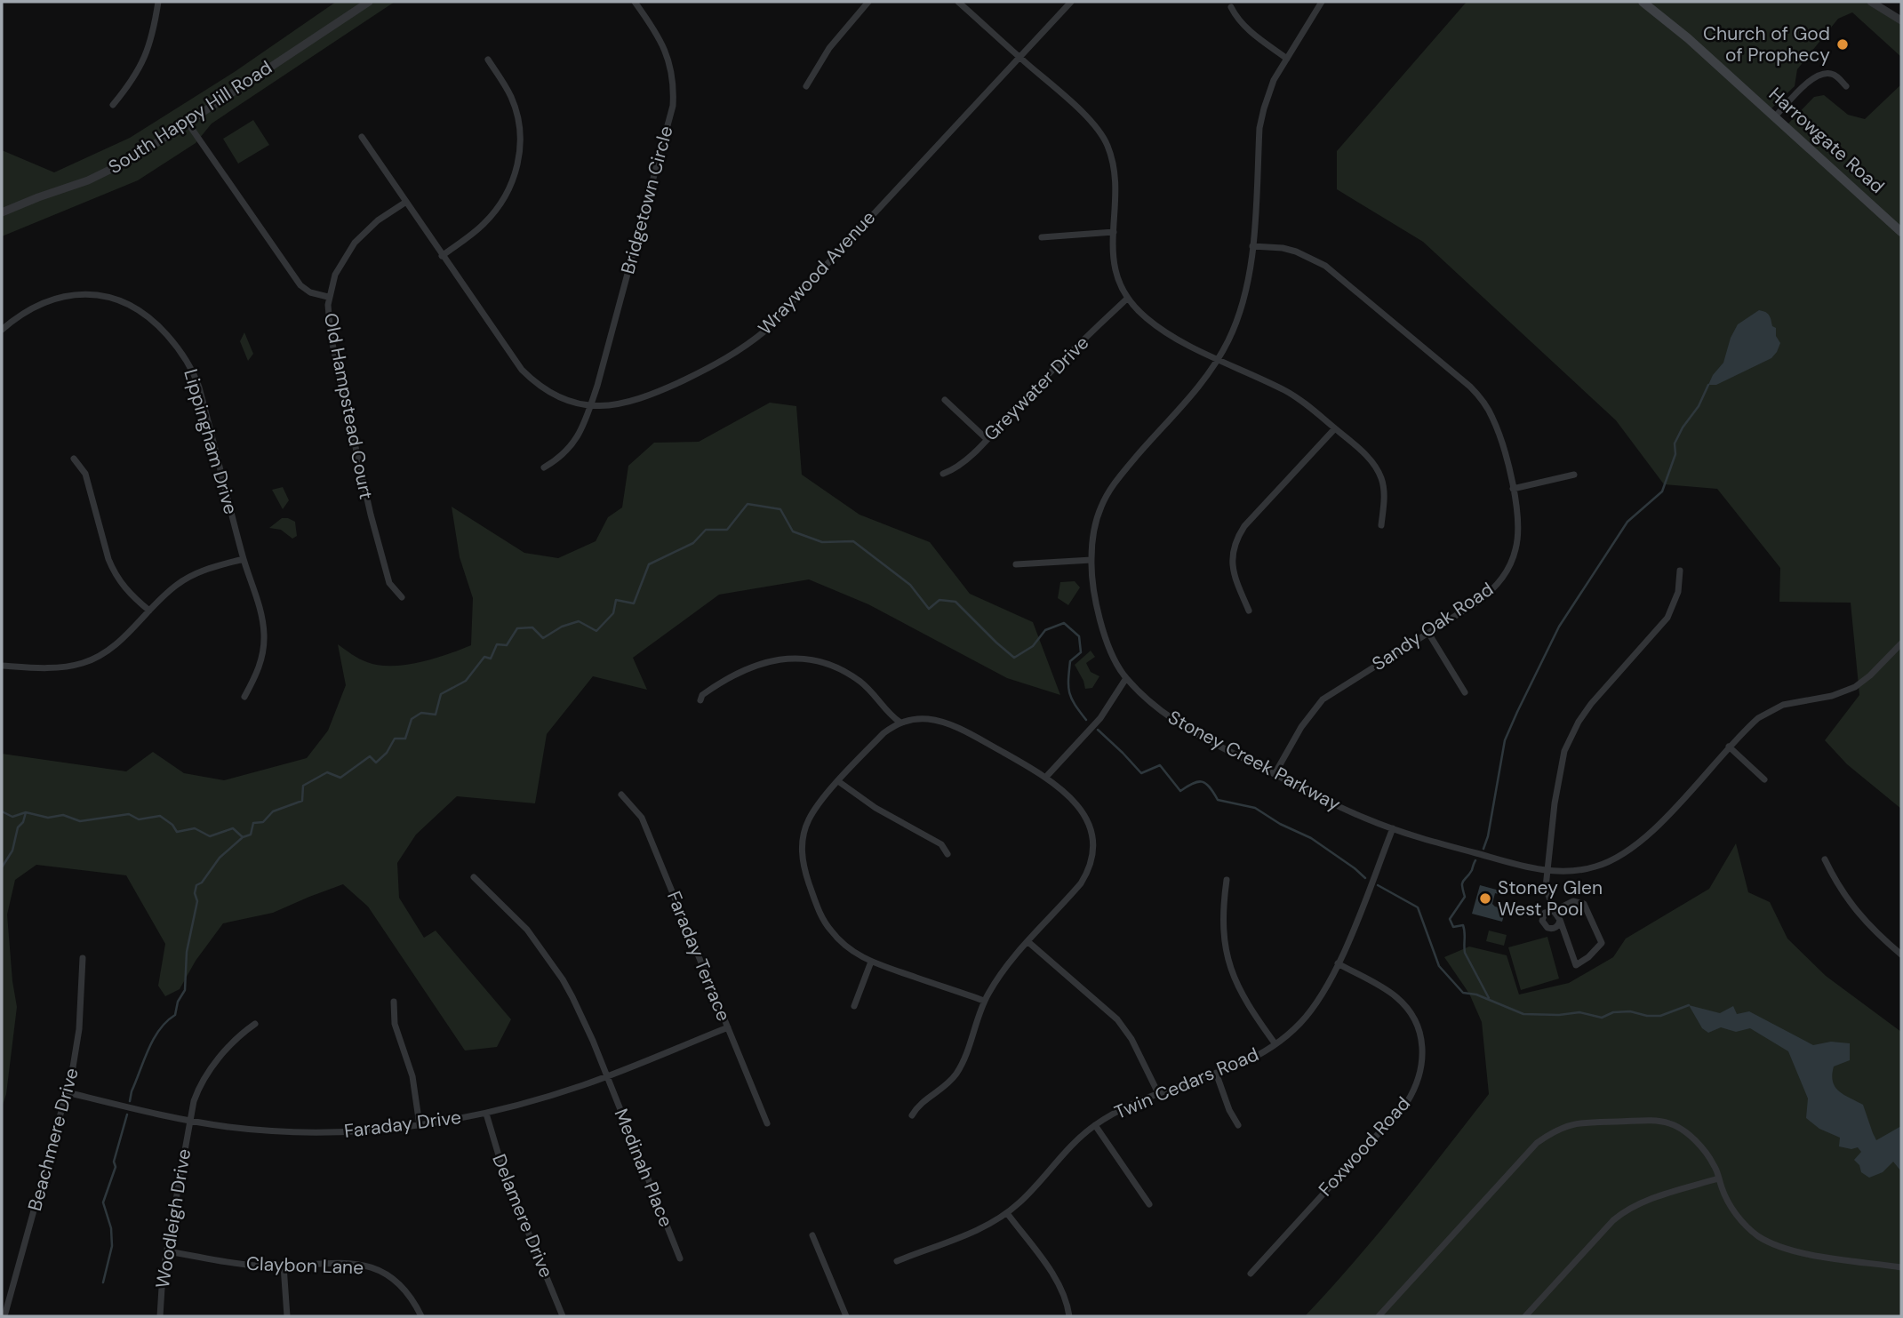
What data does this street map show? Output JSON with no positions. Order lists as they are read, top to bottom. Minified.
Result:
{"streets":{"main road":["Harrowgate Road"],"street":["South Happy Hill Road","Bridgetown Circle","Wraywood Avenue","Greywater Drive","Old Hampstead Court","Lippingham Drive","Sandy Oak Road","Stoney Creek Parkway","Faraday Terrace","Twin Cedars Road","Faraday Drive","Beachmere Drive","Foxwood Road","Medinah Place","Delamere Drive","Woodleigh Drive","Claybon Lane"]},"crossings":[["Bridgetown Circle","Wraywood Avenue"],["Wraywood Avenue","Old Hampstead Court"],["Sandy Oak Road","Stoney Creek Parkway"],["Stoney Creek Parkway","Twin Cedars Road"],["Faraday Terrace","Faraday Drive"],["Twin Cedars Road","Foxwood Road"],["Faraday Drive","Beachmere Drive"],["Faraday Drive","Medinah Place"],["Faraday Drive","Delamere Drive"],["Faraday Drive","Woodleigh Drive"],["Woodleigh Drive","Claybon Lane"]],"places":["Church of God of Prophecy","Stoney Glen West Pool"]}
